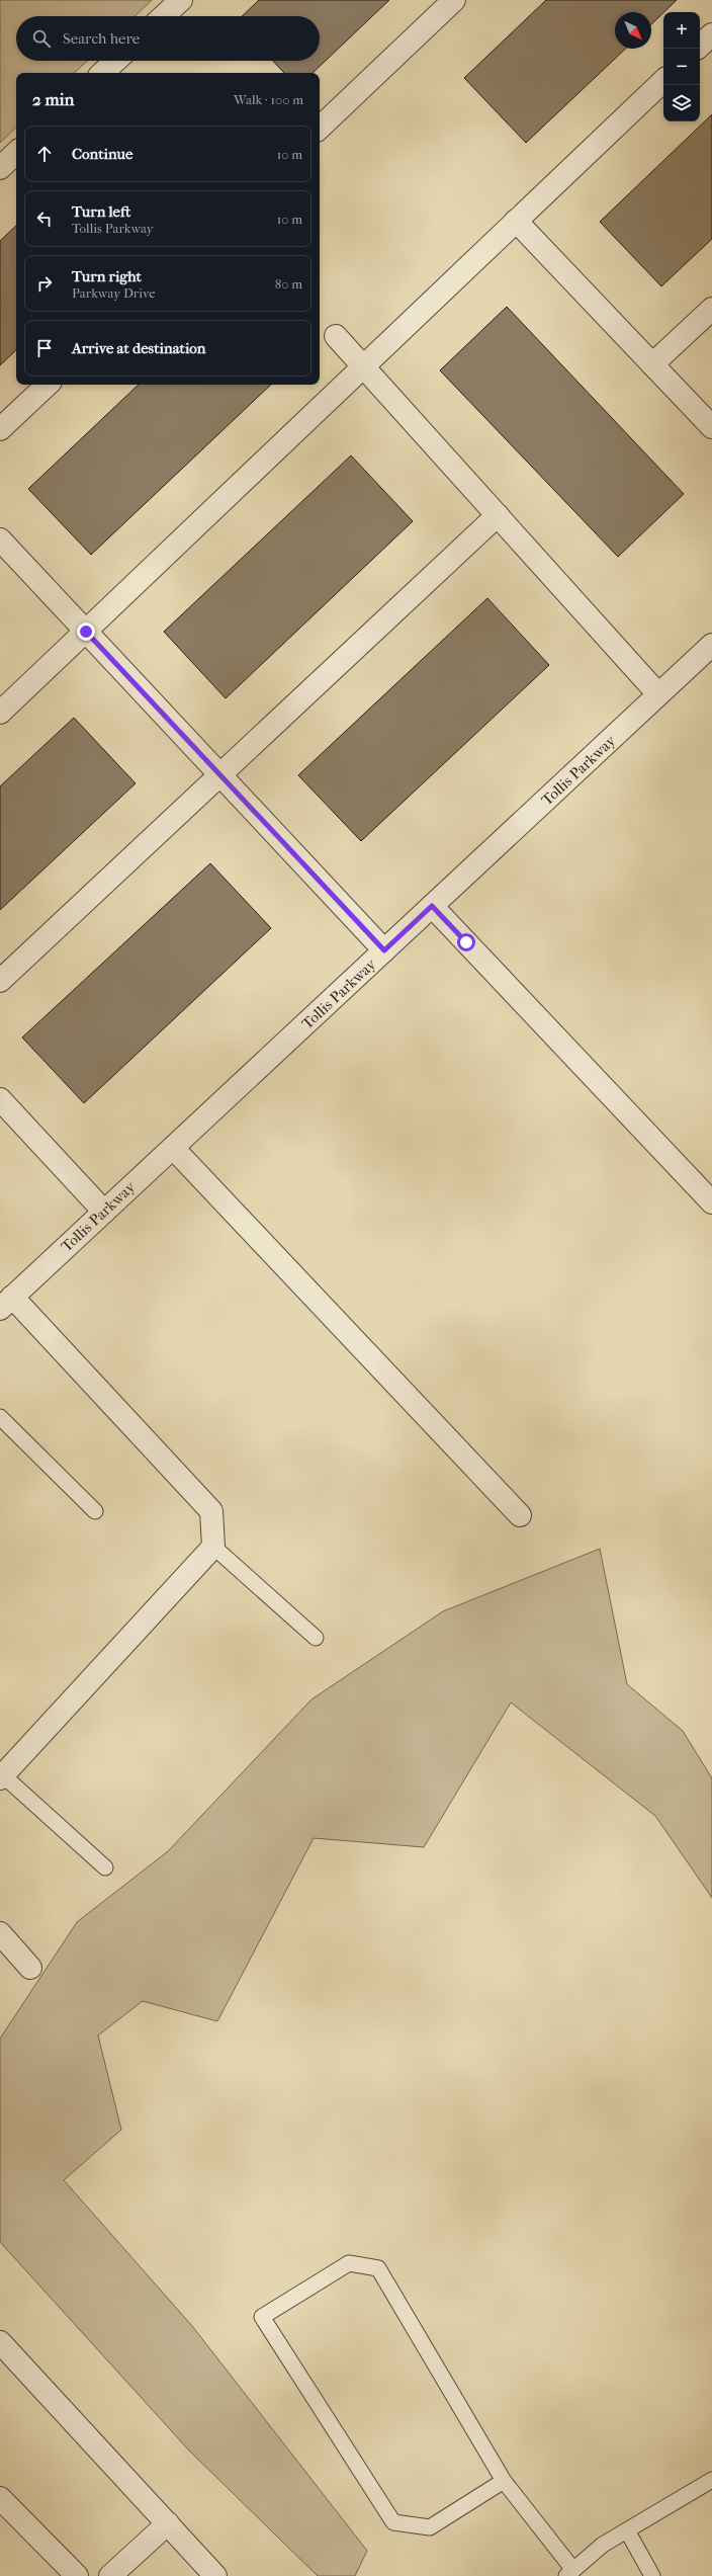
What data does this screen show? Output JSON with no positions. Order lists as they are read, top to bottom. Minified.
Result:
{"streets":{"street":["Tollis Parkway"]},"north":"bottom right","page":{"map_buttons":["+","−"],"search":"Search here","heading":["2 min","Walk · 100 m"],"list":[["Continue","10 m"],["Turn left","Tollis Parkway","10 m"],["Turn right","Parkway Drive","80 m"],"Arrive at destination"]}}
